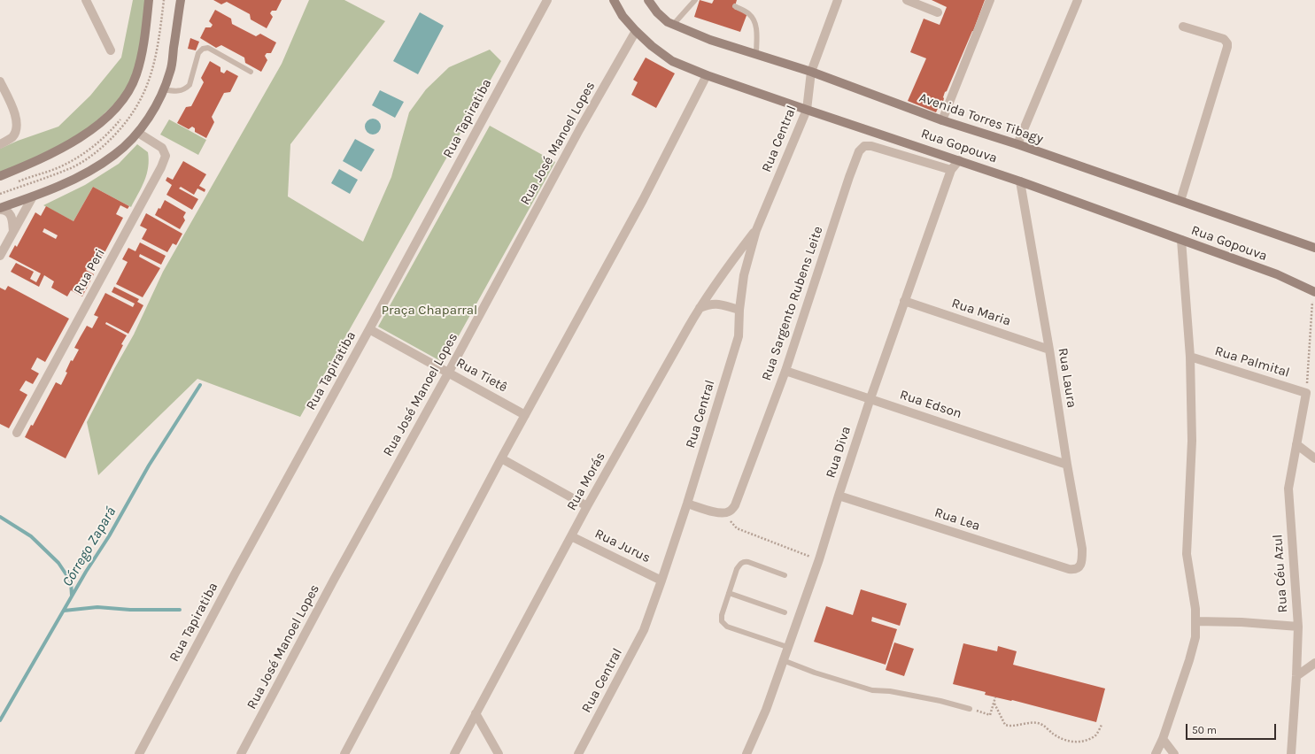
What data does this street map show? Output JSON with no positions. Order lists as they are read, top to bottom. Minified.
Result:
{"streets":{"main road":["Avenida Torres Tibagy","Rua Gopouva"],"street":["Rua Tapiratiba","Rua Central","Rua José Manoel Lopes","Rua Peri","Rua Sargento Rubens Leite","Rua Maria","Rua Palmital","Rua Tietê","Rua Laura","Rua Edson","Rua Diva","Rua Morás","Rua Lea","Rua Jurus","Rua Céu Azul"]},"crossings":[["Rua Tapiratiba","Rua Tietê"],["Avenida Torres Tibagy","Rua Central"],["Rua Central","Rua Gopouva"],["Rua Central","Rua Morás"],["Rua Central","Rua Jurus"],["Rua José Manoel Lopes","Rua Gopouva"],["Rua José Manoel Lopes","Rua Tietê"],["Rua Gopouva","Rua Laura"],["Rua Gopouva","Rua Diva"],["Rua Sargento Rubens Leite","Rua Edson"],["Rua Sargento Rubens Leite","Rua Diva"],["Rua Maria","Rua Laura"],["Rua Maria","Rua Diva"],["Rua Palmital","Rua Céu Azul"],["Rua Laura","Rua Edson"],["Rua Laura","Rua Lea"],["Rua Edson","Rua Diva"],["Rua Diva","Rua Lea"],["Rua Morás","Rua Jurus"]],"water":["Córrego Zapará"],"parks":["Praça Chaparral"],"scale_bar":"50 m"}
